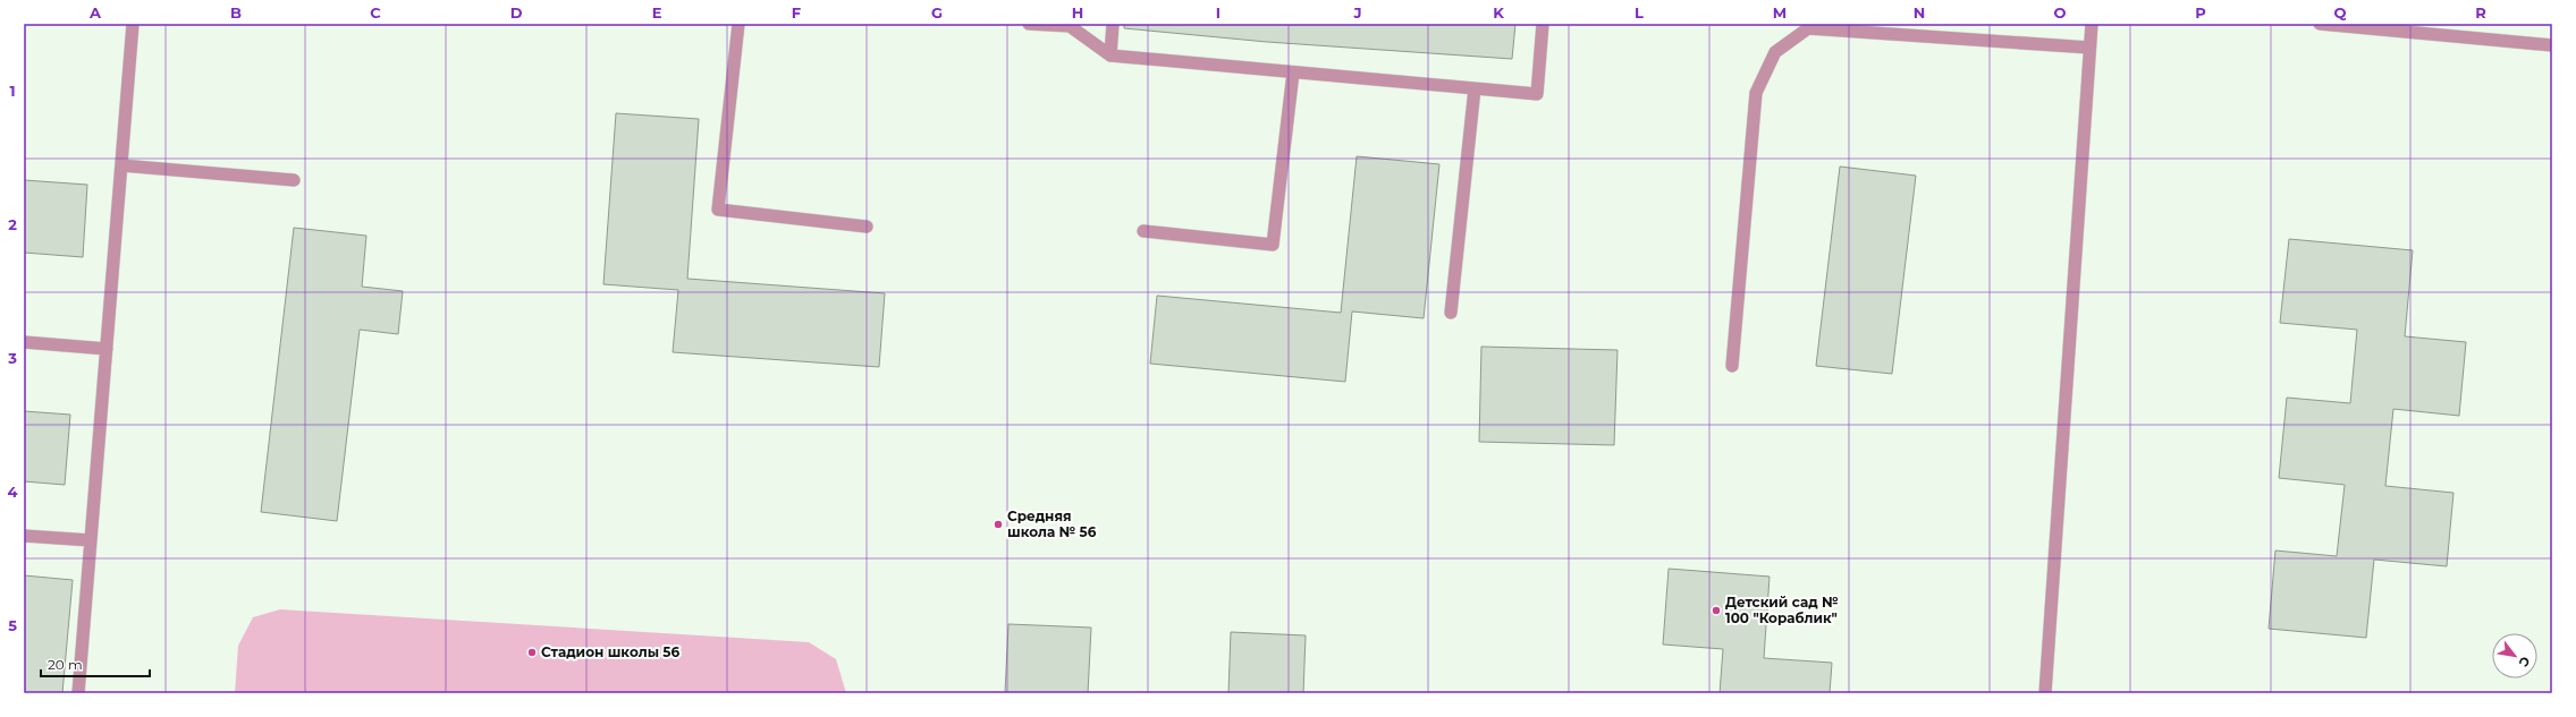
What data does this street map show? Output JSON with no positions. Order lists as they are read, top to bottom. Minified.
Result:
{"places":["Средняя школа № 56","Детский сад № 100 \"Кораблик\"","Стадион школы 56"],"scale_bar":"20 m","north":"bottom right","grid":{"columns":["A","B","C","D","E","F","G","H","I","J","K","L","M","N","O","P","Q","R"],"rows":["1","2","3","4","5"]}}
